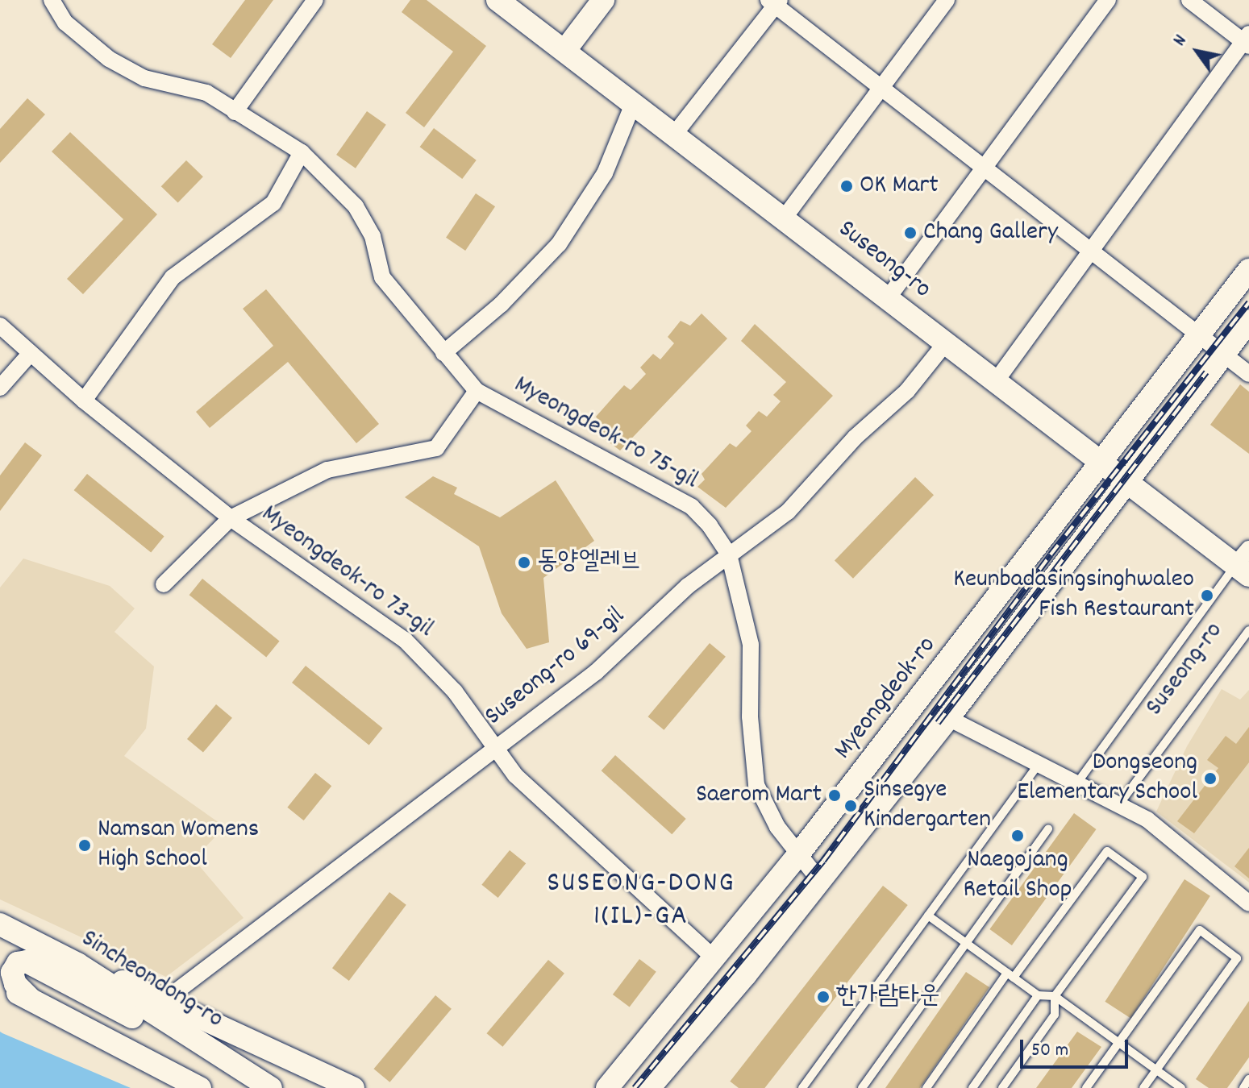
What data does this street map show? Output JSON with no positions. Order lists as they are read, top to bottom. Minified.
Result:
{"streets":{"main road":["Suseong-ro","Myeongdeok-ro","Sincheondong-ro"],"street":["Myeongdeok-ro 75-gil","Myeongdeok-ro 73-gil","Suseong-ro 69-gil"]},"crossings":[["Suseong-ro","Suseong-ro 69-gil"],["Suseong-ro","Myeongdeok-ro"],["Myeongdeok-ro 75-gil","Myeongdeok-ro 73-gil"],["Myeongdeok-ro 75-gil","Suseong-ro 69-gil"],["Myeongdeok-ro 75-gil","Myeongdeok-ro"],["Myeongdeok-ro 73-gil","Suseong-ro 69-gil"],["Myeongdeok-ro 73-gil","Myeongdeok-ro"]],"districts":["SUSEONG-DONG 1(IL)-GA"],"places":["OK Mart","Chang Gallery","동양엘레브","Keunbadasingsinghwaleo Fish Restaurant","Dongseong Elementary School","Saerom Mart","Sinsegye Kindergarten","Naegojang Retail Shop","Namsan Womens High School","한가람타운"],"scale_bar":"50 m","north":"top left"}
